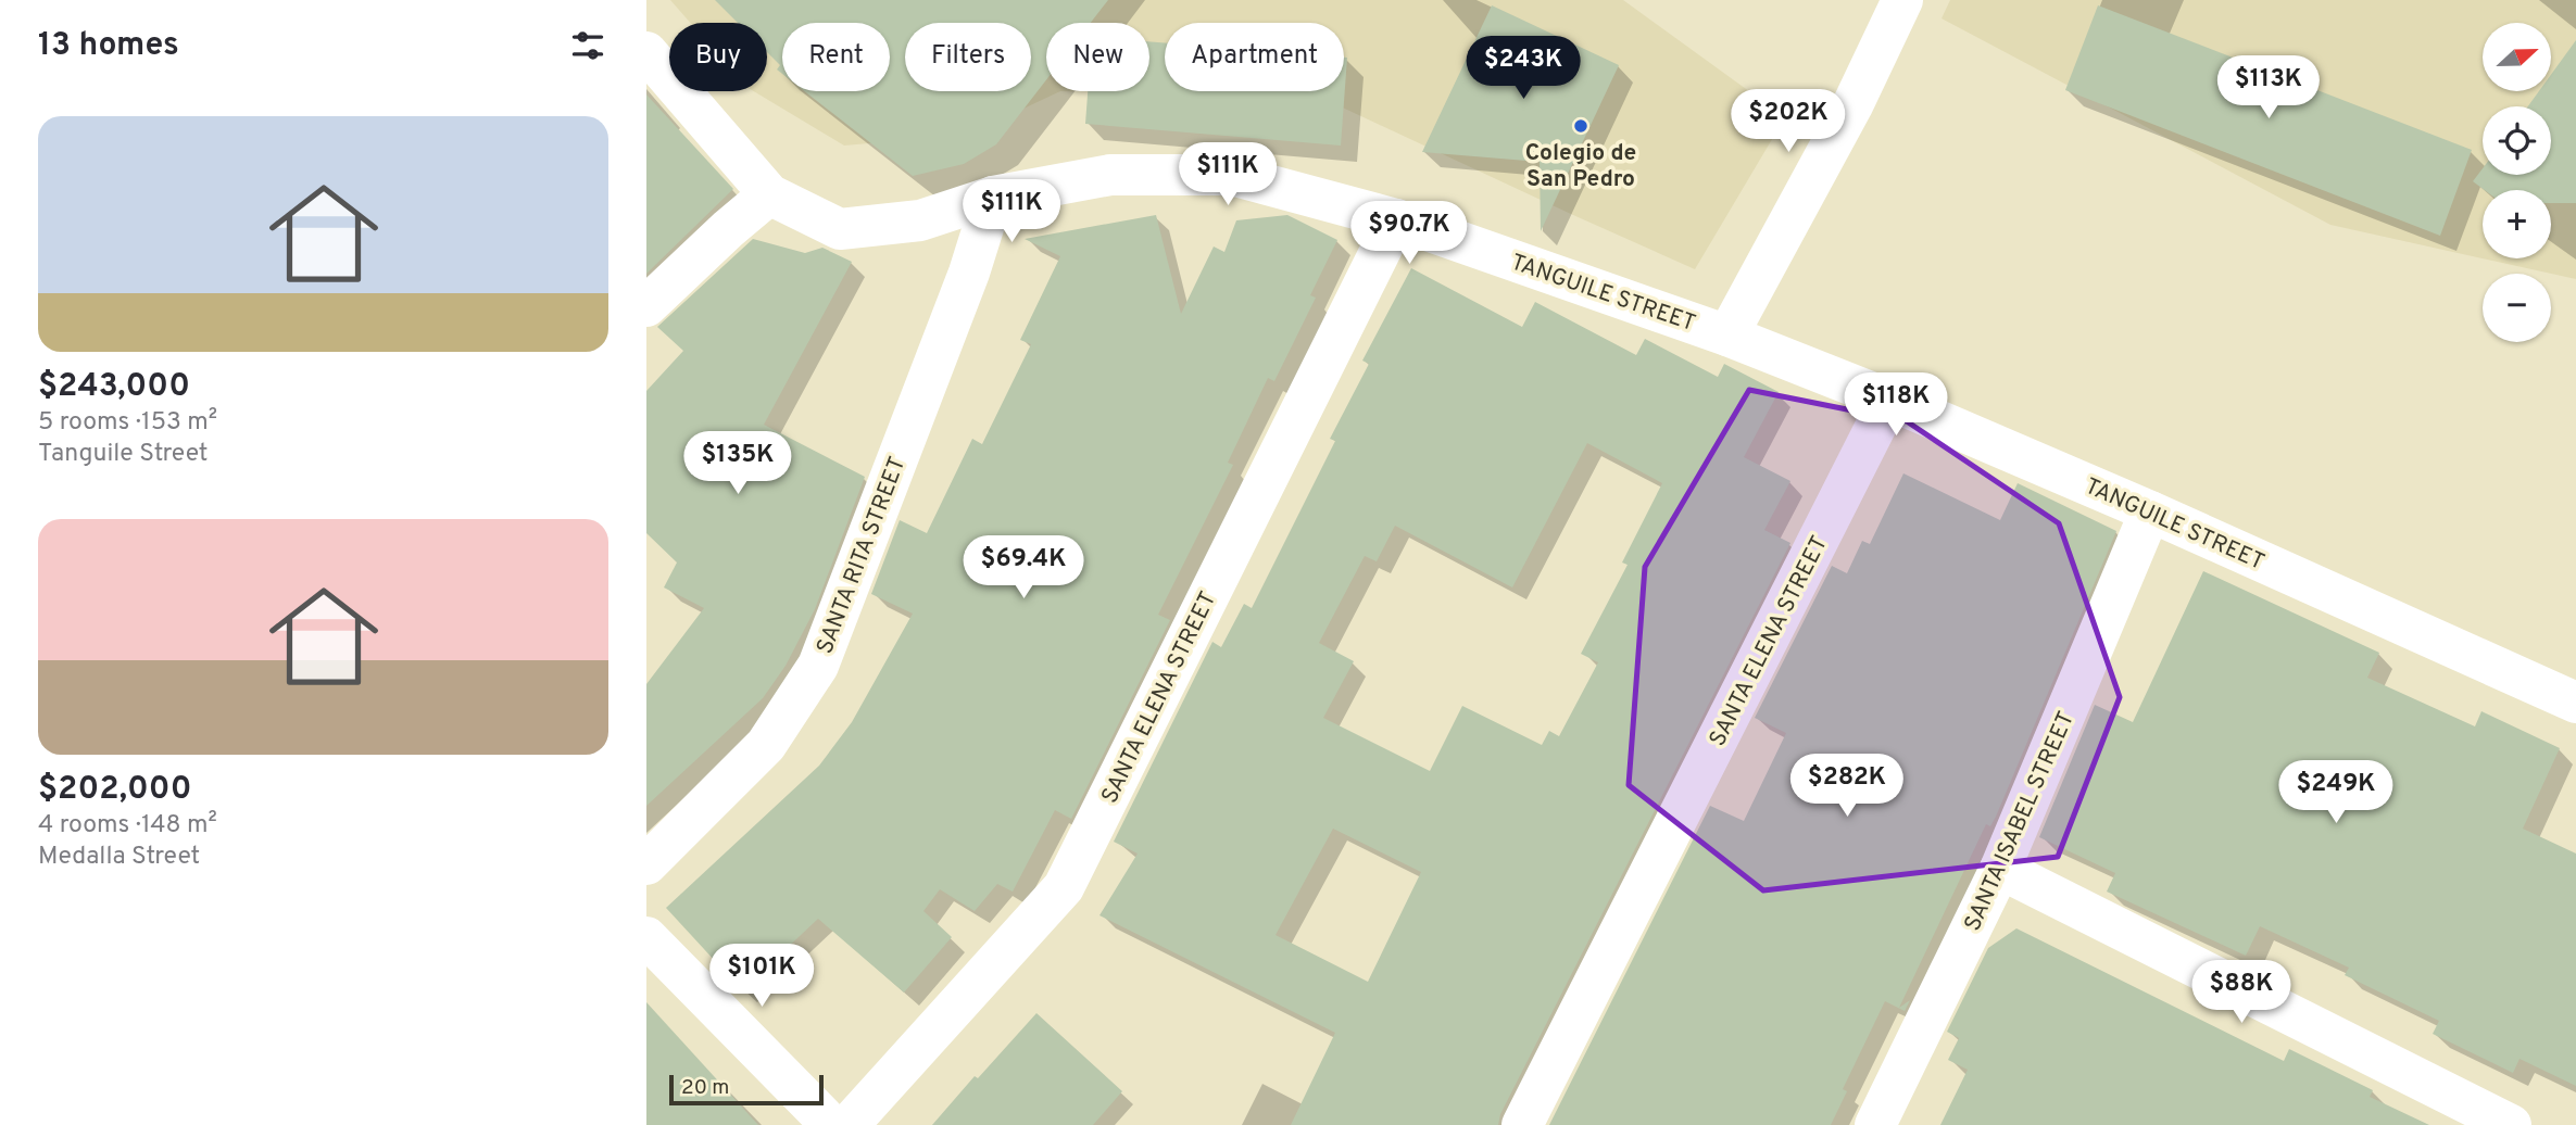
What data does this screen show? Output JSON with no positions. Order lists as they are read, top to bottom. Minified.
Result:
{"streets":{"street":["TANGUILE STREET","SANTA RITA STREET","SANTA ELENA STREET","SANTA ISABEL STREET"]},"crossings":[["TANGUILE STREET","SANTA RITA STREET"],["TANGUILE STREET","SANTA ELENA STREET"],["TANGUILE STREET","SANTA ISABEL STREET"]],"places":["Colegio de San Pedro"],"scale_bar":"20 m","north":"right","page":{"heading":"13 homes","map_buttons":["+","−"],"chip":["Buy","Rent","Filters","New","Apartment"],"price":["$243K","$113K","$202K","$111K","$111K","$90.7K","$118K","$135K","$69.4K","$282K","$249K","$101K","$88K"],"list":[{"name":"$243,000","note":"5 rooms · 153 m² · Tanguile Street"},{"name":"$202,000","note":"4 rooms · 148 m² · Medalla Street"}],"scale":"20 m"}}
